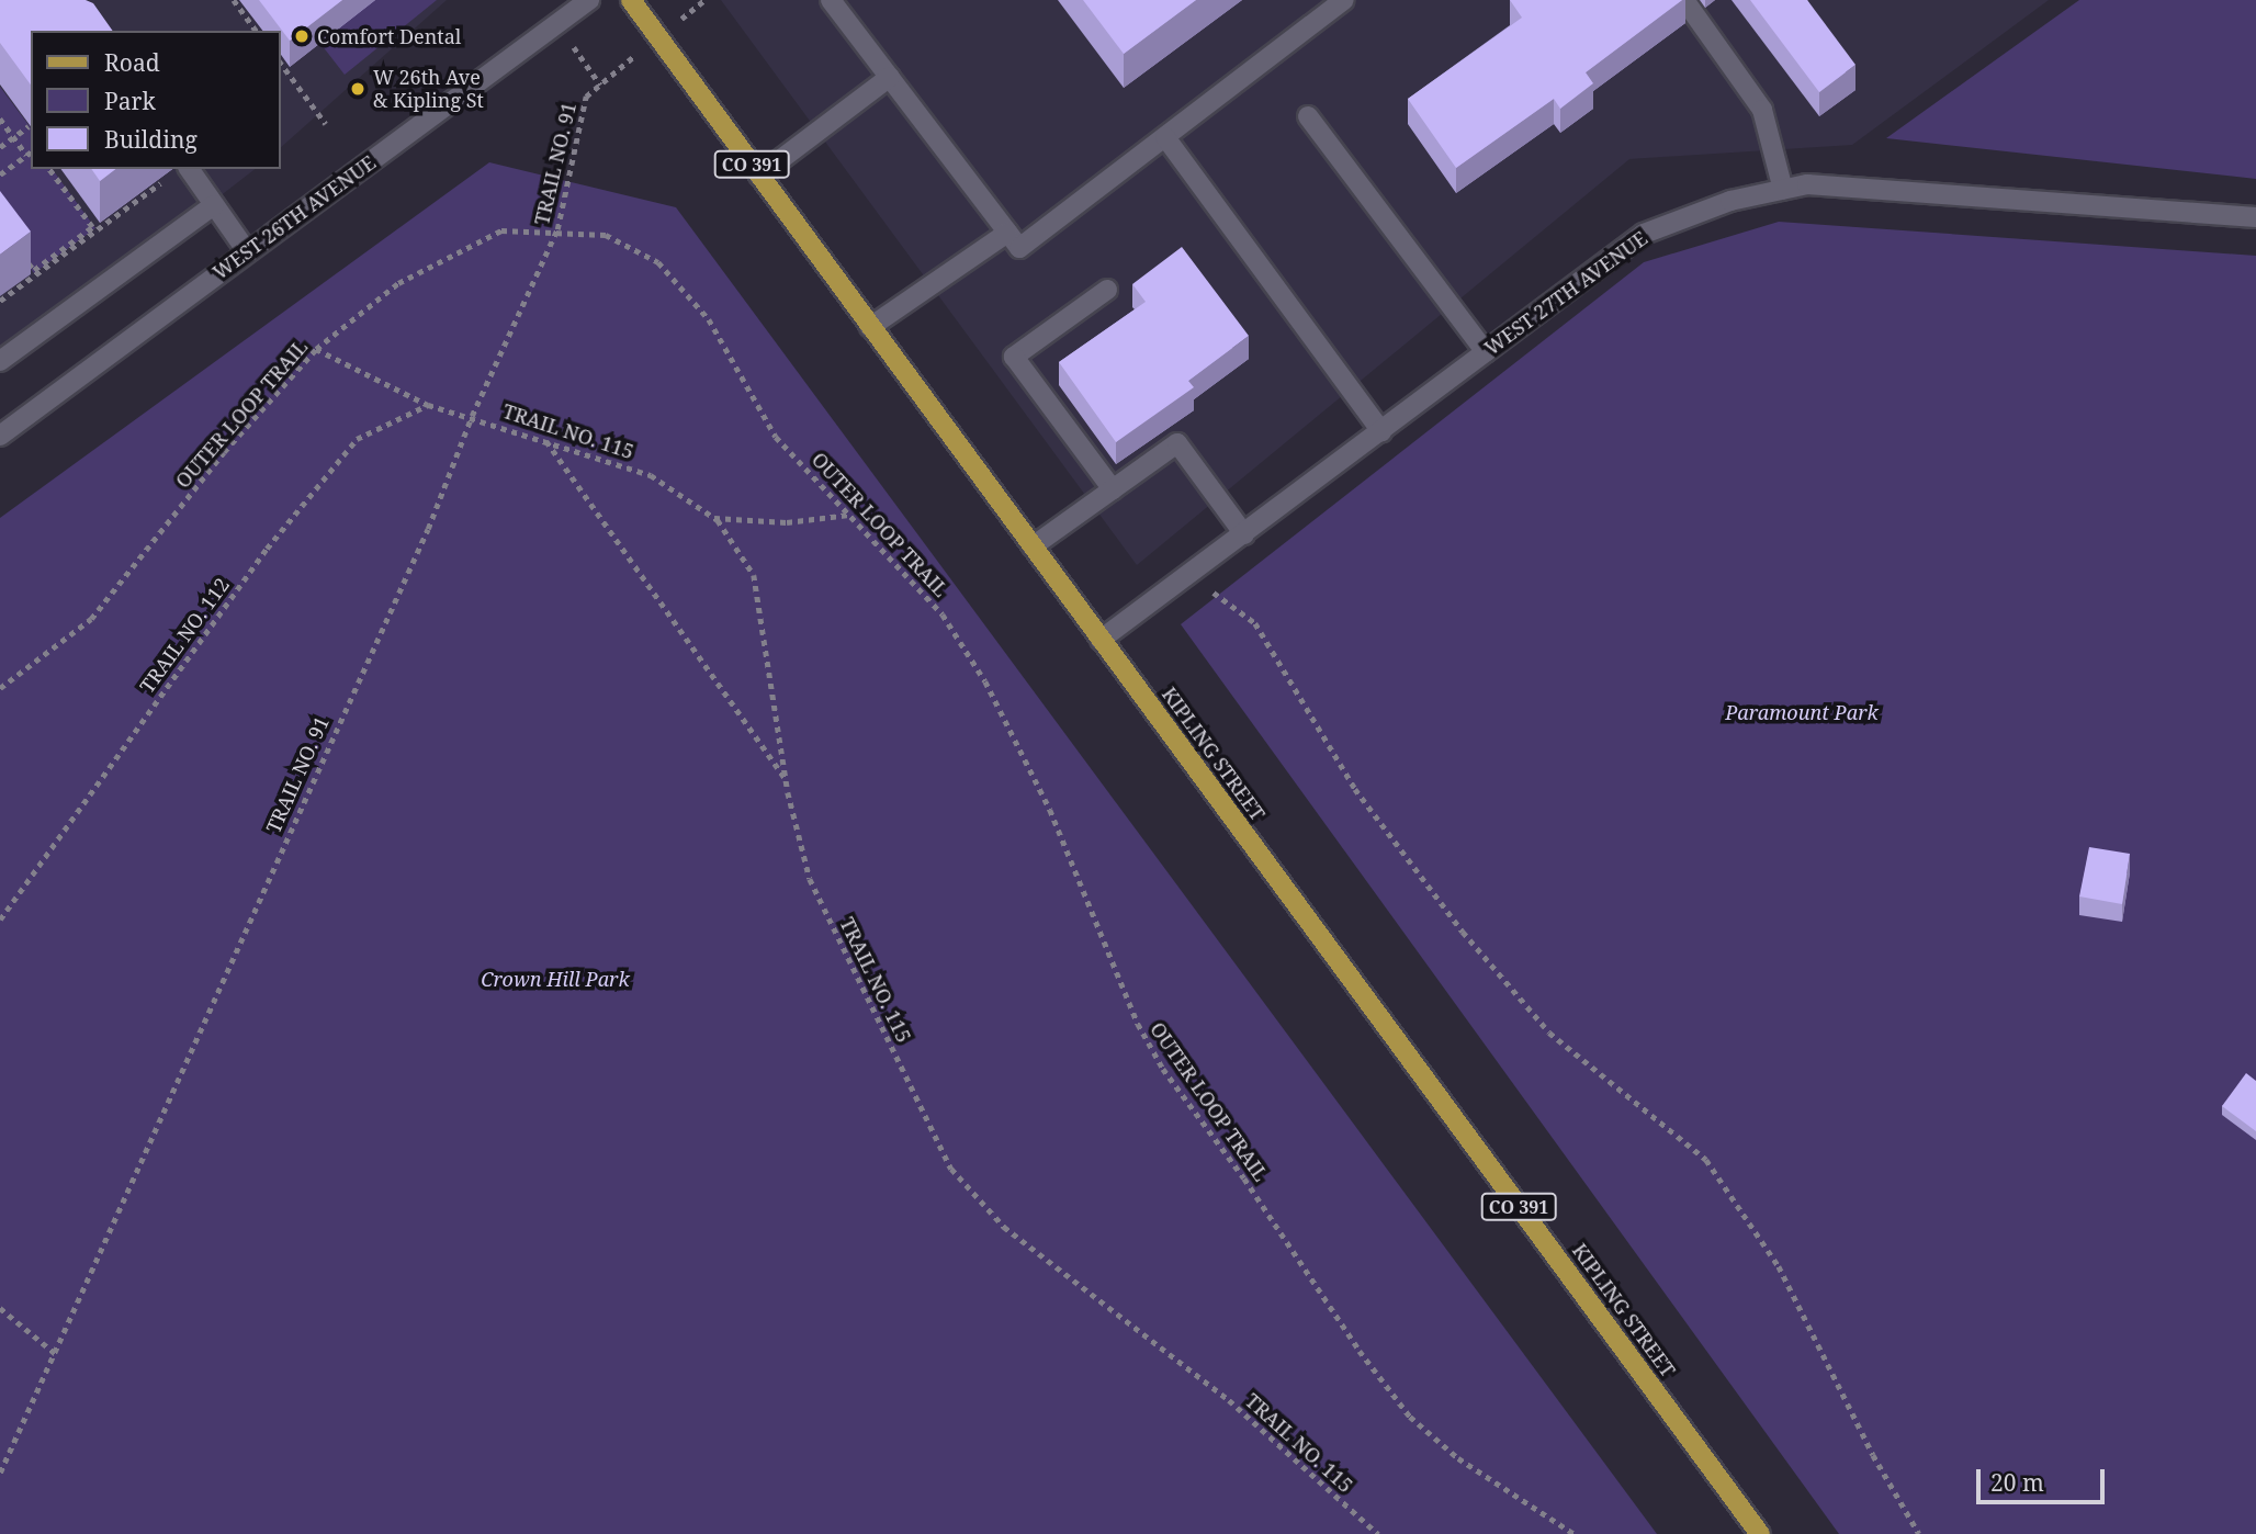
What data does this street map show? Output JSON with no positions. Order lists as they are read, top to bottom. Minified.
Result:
{"streets":{"main road":["CO 391","KIPLING STREET"],"street":["WEST 26TH AVENUE","WEST 27TH AVENUE"],"path":["TRAIL NO. 91","OUTER LOOP TRAIL","TRAIL NO. 115","TRAIL NO. 112"]},"crossings":[["TRAIL NO. 91","OUTER LOOP TRAIL"],["TRAIL NO. 91","TRAIL NO. 115"],["WEST 27TH AVENUE","KIPLING STREET"],["OUTER LOOP TRAIL","TRAIL NO. 115"],["TRAIL NO. 115","TRAIL NO. 112"]],"parks":["Paramount Park","Crown Hill Park"],"places":["Comfort Dental","W 26th Ave & Kipling St"],"legend":["Road","Park","Building"],"scale_bar":"20 m"}
